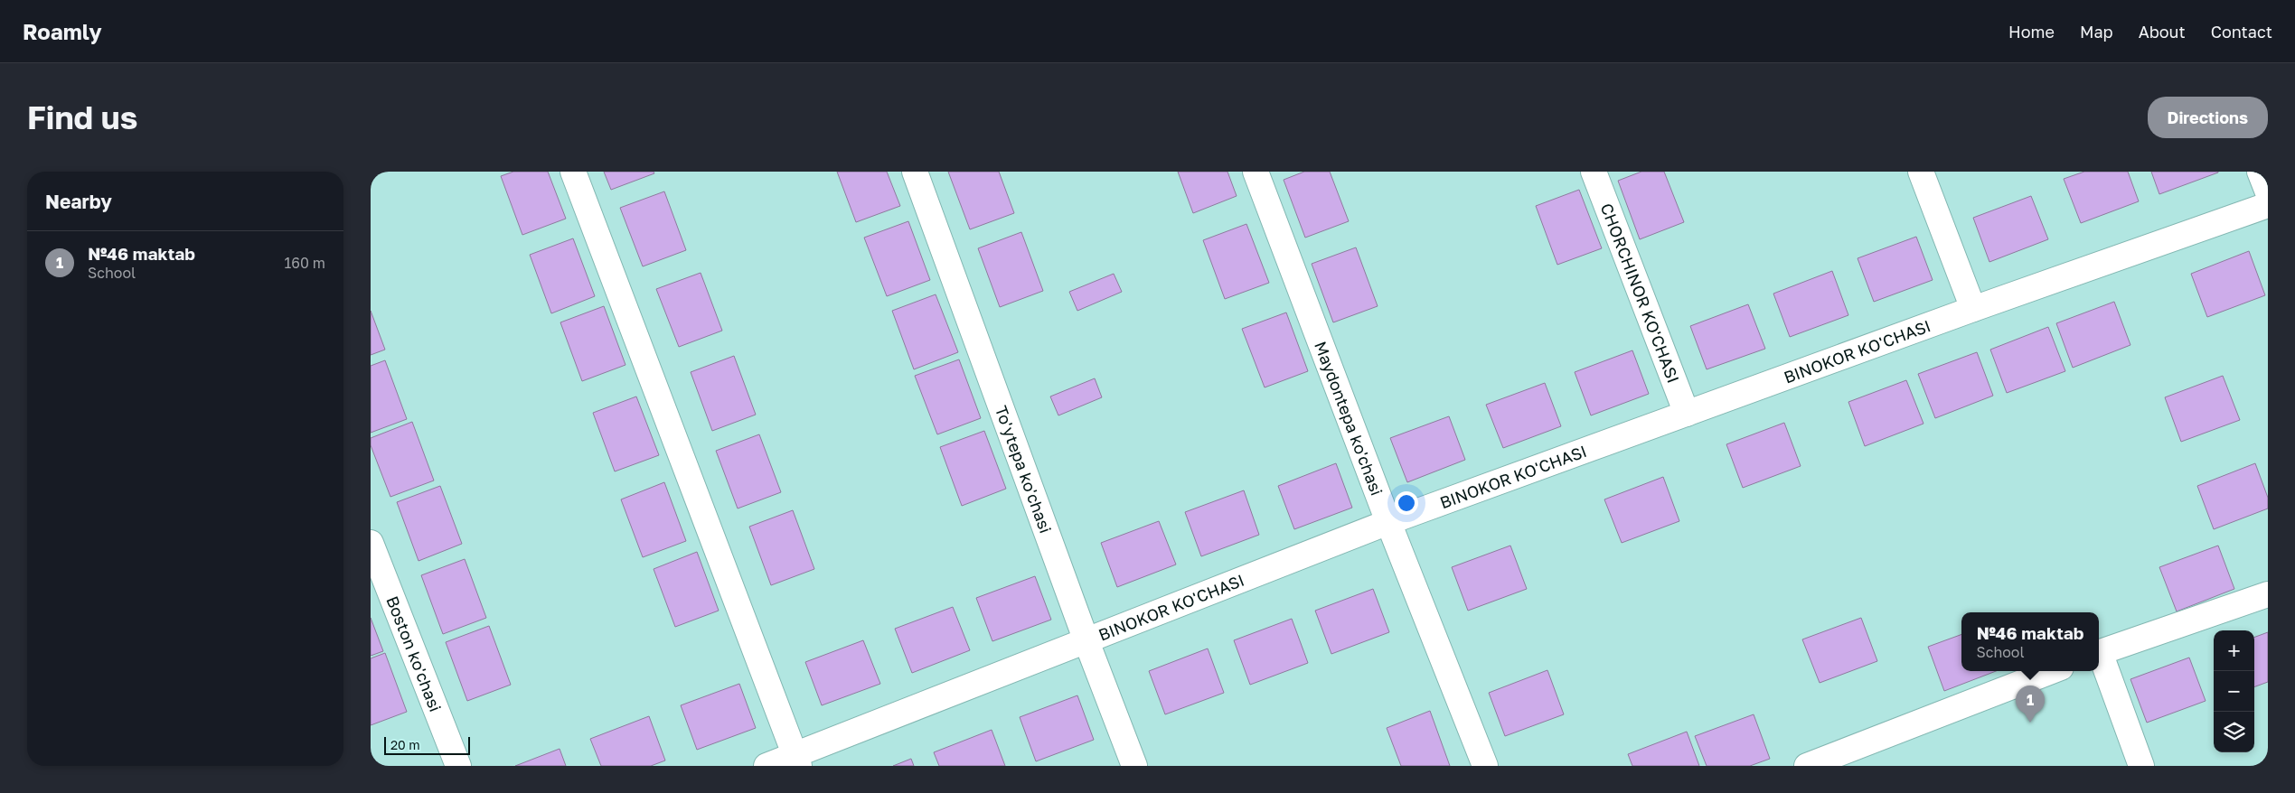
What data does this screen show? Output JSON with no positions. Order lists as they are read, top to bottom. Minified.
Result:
{"streets":{"street":["CHORCHINOR KO'CHASI","BINOKOR KO'CHASI","Maydontepa ko'chasi","To'ytepa ko'chasi","Boston ko'chasi"]},"crossings":[["CHORCHINOR KO'CHASI","BINOKOR KO'CHASI"],["BINOKOR KO'CHASI","Maydontepa ko'chasi"],["BINOKOR KO'CHASI","To'ytepa ko'chasi"]],"scale_bar":"20 m","page":{"header":"Roamly","nav":["Home","Map","About","Contact"],"buttons":"Directions","title":"Find us","heading":"Nearby","list":[{"mark":"1","name":"№46 maktab","note":"School","value":"160 m"}],"popup":["№46 maktab","School"],"map_buttons":["+","−"],"pins":"1","scale":"20 m"}}
